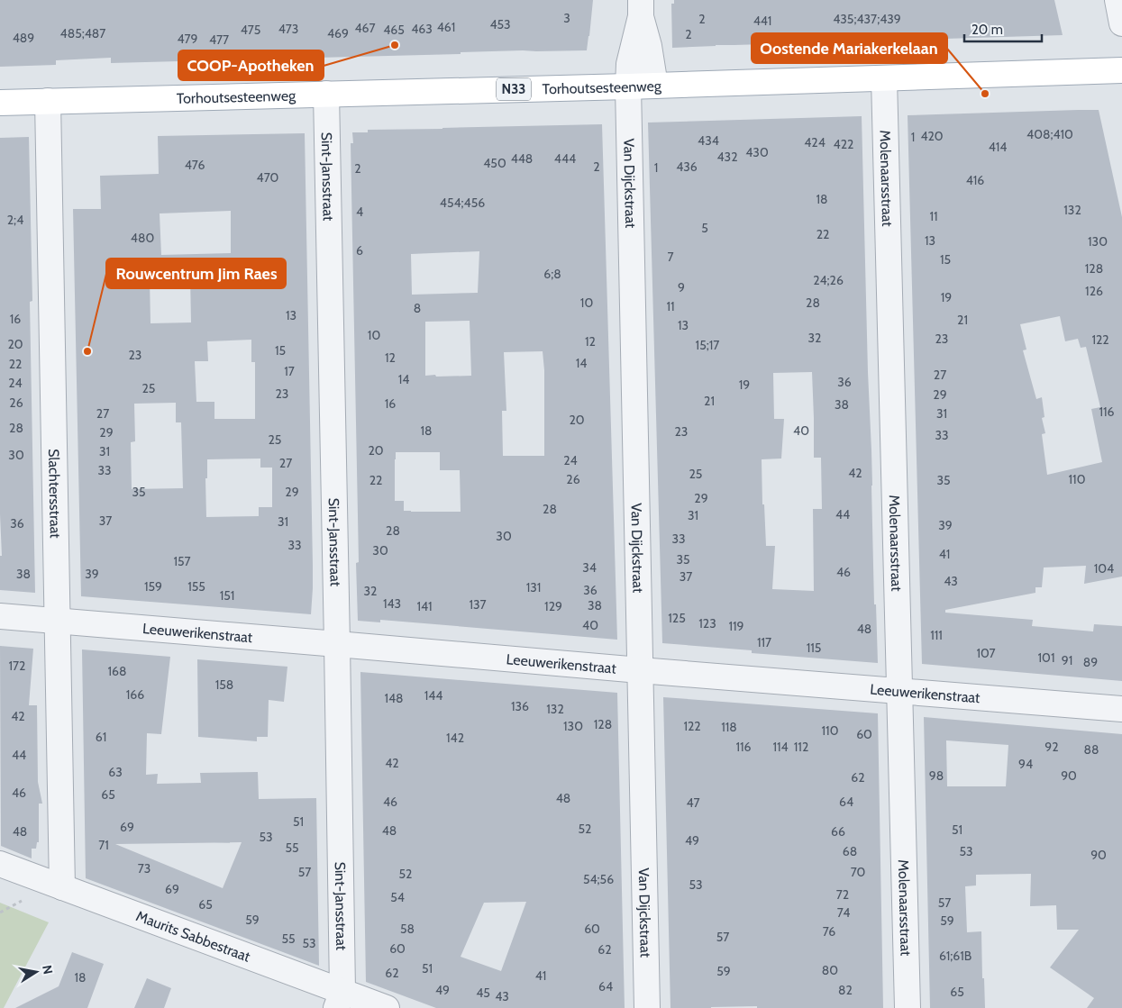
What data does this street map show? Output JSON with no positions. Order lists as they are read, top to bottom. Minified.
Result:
{"streets":{"main road":["Torhoutsesteenweg","N33"],"street":["Sint-Jansstraat","Molenaarsstraat","Van Dijckstraat","Slachtersstraat","Leeuwerikenstraat","Maurits Sabbestraat"]},"crossings":[["Torhoutsesteenweg","Sint-Jansstraat"],["Torhoutsesteenweg","Molenaarsstraat"],["Torhoutsesteenweg","Van Dijckstraat"],["Torhoutsesteenweg","Slachtersstraat"],["Sint-Jansstraat","Leeuwerikenstraat"],["Sint-Jansstraat","Maurits Sabbestraat"],["Molenaarsstraat","Leeuwerikenstraat"],["Van Dijckstraat","Leeuwerikenstraat"],["Slachtersstraat","Leeuwerikenstraat"],["Slachtersstraat","Maurits Sabbestraat"]],"places":["COOP-Apotheken","Oostende Mariakerkelaan","Rouwcentrum Jim Raes"],"house_numbers":["3","2","435;437;439","441","453","461","467","473","463","475","465","485;487","469","2","489","479","477","408;410","420","1","434","424","422","414","430","432","448","444","450","476","2","436","1","2","470","416","18","454;456","132","4","11","2;4","5","22","480","13","130","6","7","15","128","6;8","24;26","9","126","19","10","28","11","8","13","16","21","13","10","32","23","122","12","20","15;17","15","23","12","14","22","17","27","14","36","24","19","25","23","29","21","26","16","38","116","27","31","20","28","18","40","23","29","33","25","20","31","30","24","27","33","42","25","26","110","22","35","35","29","29","28","44","31","37","31","36","39","28","30","33","33","30","41","35","157","34","104","46","38","39","37","43","159","155","131","36","32","151","143","137","38","141","129","125","123","40","119","48","111","117","115","107","101","91","89","172","168","158","166","144","148","136","132","42","128","130","122","118","110","60","61","142","116","114","112","92","88","44","42","94","63","98","90","62","46","65","48","46","64","47","51","69","52","51","48","48","66","53","49","71","55","68","53","90","73","57","70","52","54;56","53","69","72","54","57","65","74","59","59","58","60","76","57","55","53","60","62","61;61B","51","80","59","62","41","18","64","49","82","65","45","43"],"scale_bar":"20 m","north":"right"}
